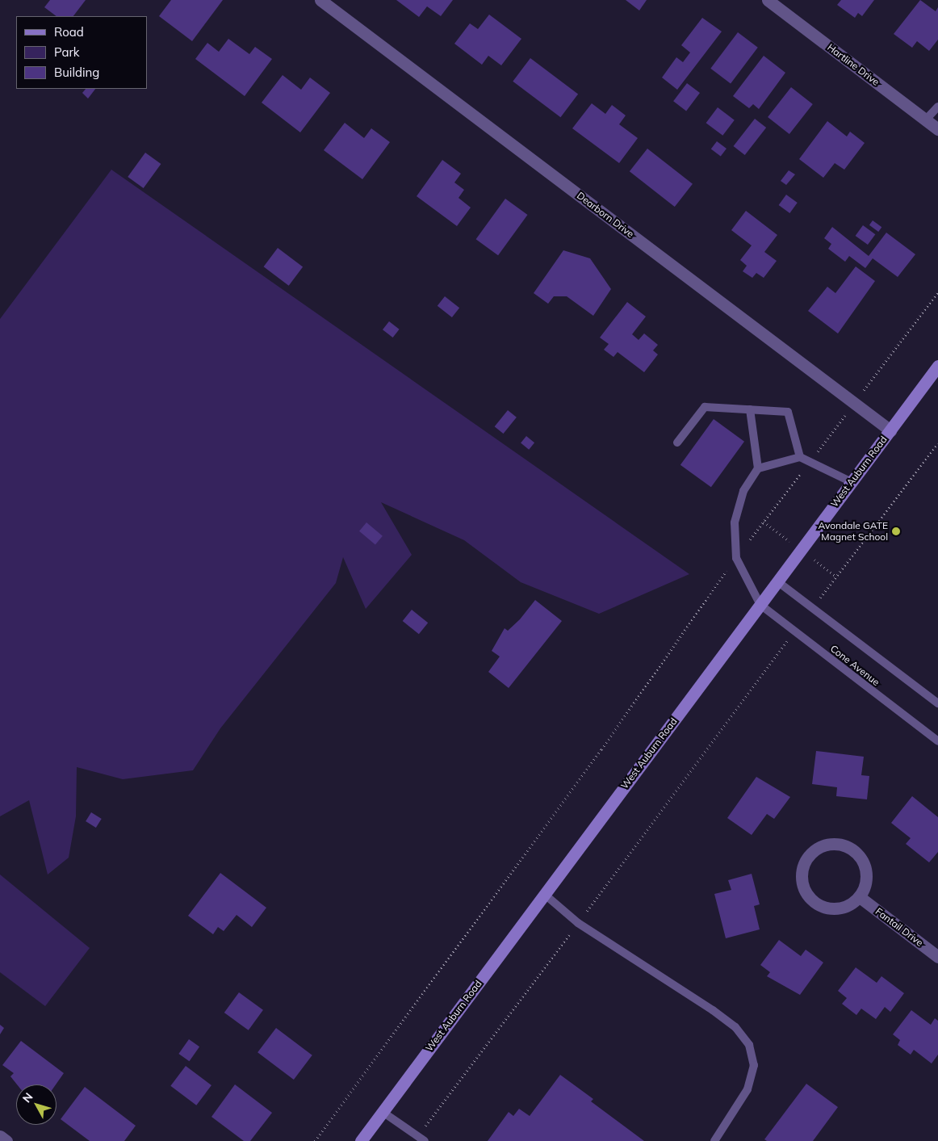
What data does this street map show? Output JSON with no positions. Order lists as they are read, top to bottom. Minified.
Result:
{"streets":{"main road":["West Auburn Road"],"street":["Hartline Drive","Dearborn Drive","Fantail Drive"],"lane":["Cone Avenue"]},"crossings":[["Dearborn Drive","West Auburn Road"],["West Auburn Road","Cone Avenue"]],"places":["Avondale GATE Magnet School"],"legend":["Road","Park","Building"],"north":"top left"}
